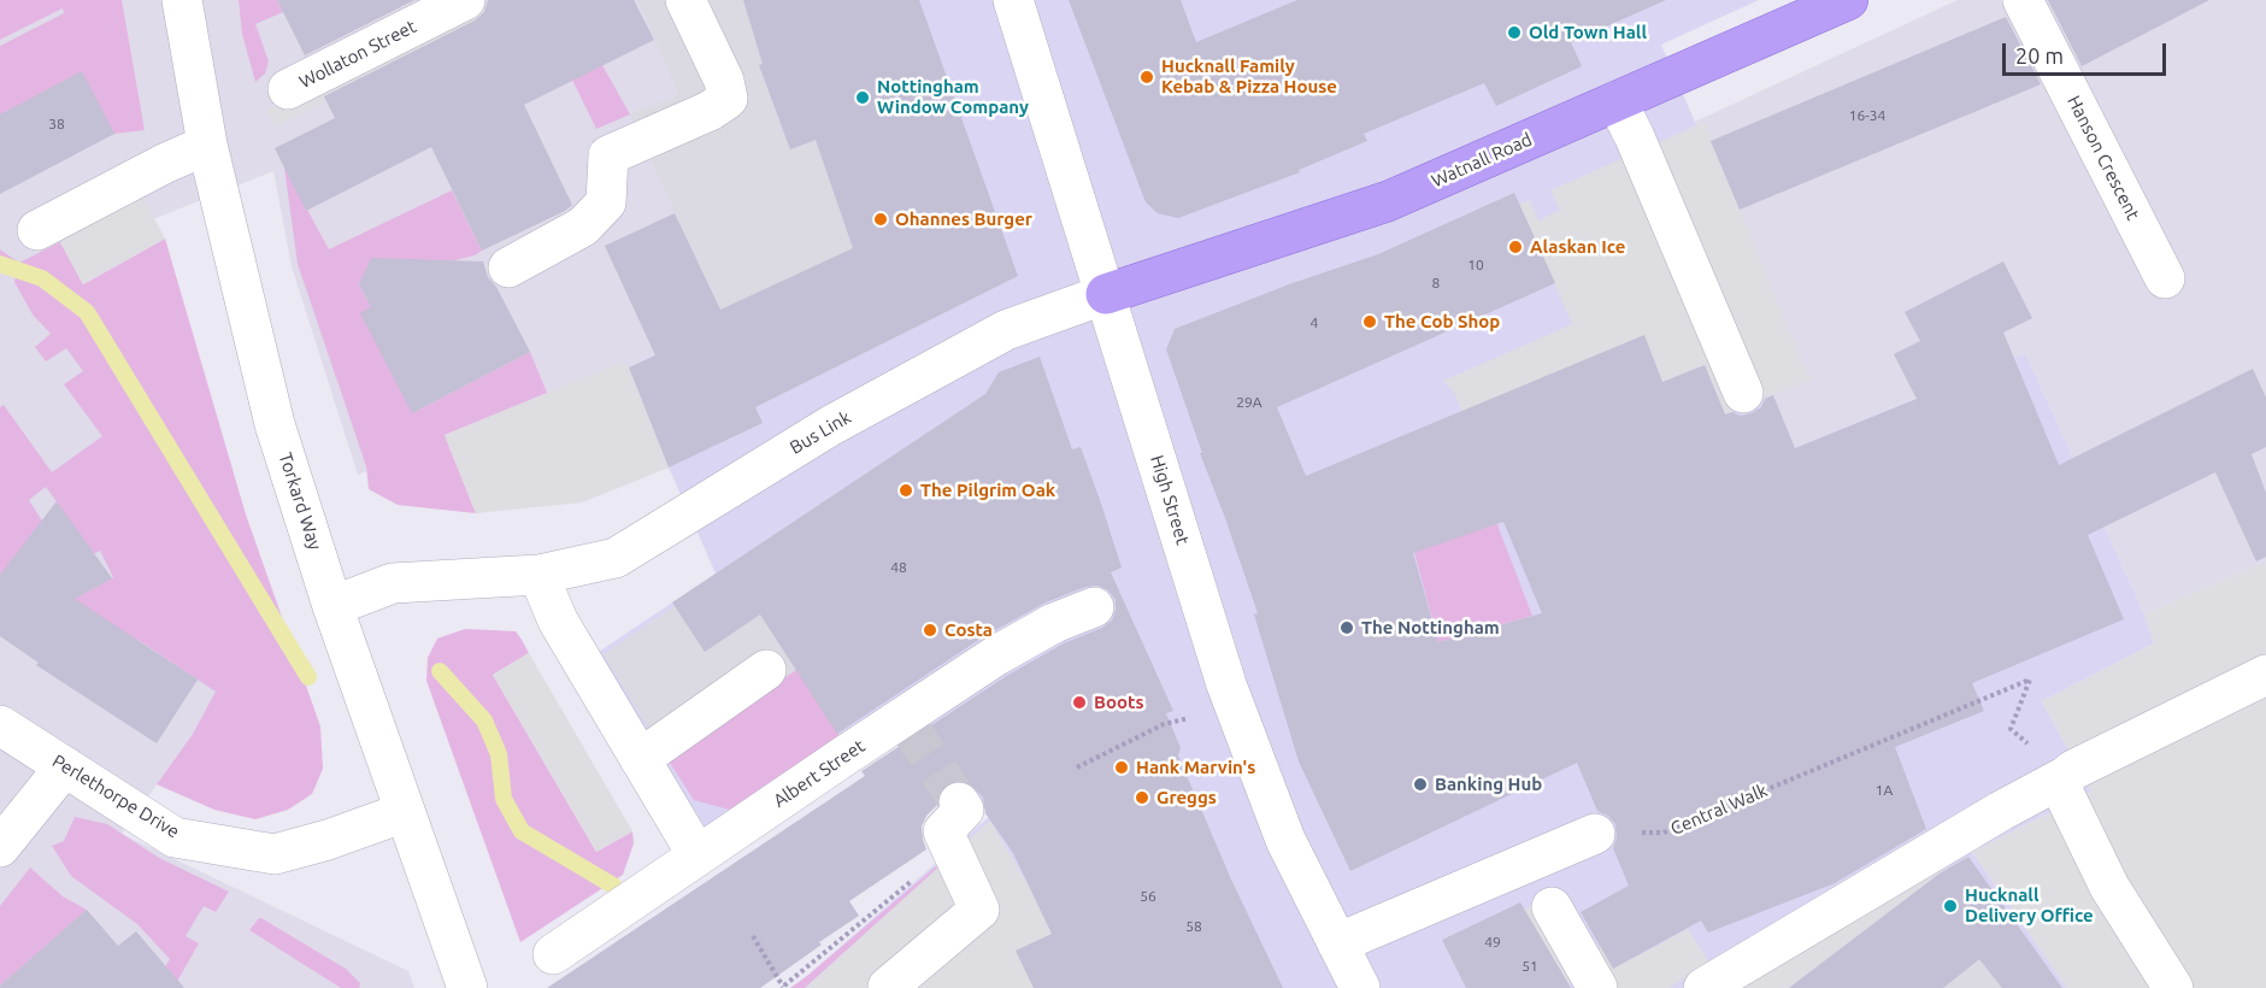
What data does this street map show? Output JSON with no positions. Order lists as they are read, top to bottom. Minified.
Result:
{"streets":{"main road":["Watnall Road"],"street":["Wollaton Street","Hanson Crescent","Bus Link","High Street","Torkard Way","Albert Street","Perlethorpe Drive"],"path":["Central Walk"]},"crossings":[["Watnall Road","Bus Link"],["Watnall Road","High Street"],["Bus Link","High Street"],["Bus Link","Torkard Way"],["Torkard Way","Perlethorpe Drive"]],"places":["Old Town Hall","Hucknall Family Kebab & Pizza House","Nottingham Window Company","Ohannes Burger","Alaskan Ice","The Cob Shop","The Pilgrim Oak","The Nottingham","Costa","Boots","Hank Marvin's","Banking Hub","Greggs","Hucknall Delivery Office"],"house_numbers":["16-34","38","10","8","4","29A","48","1A","56","58","49","51"],"scale_bar":"20 m"}
